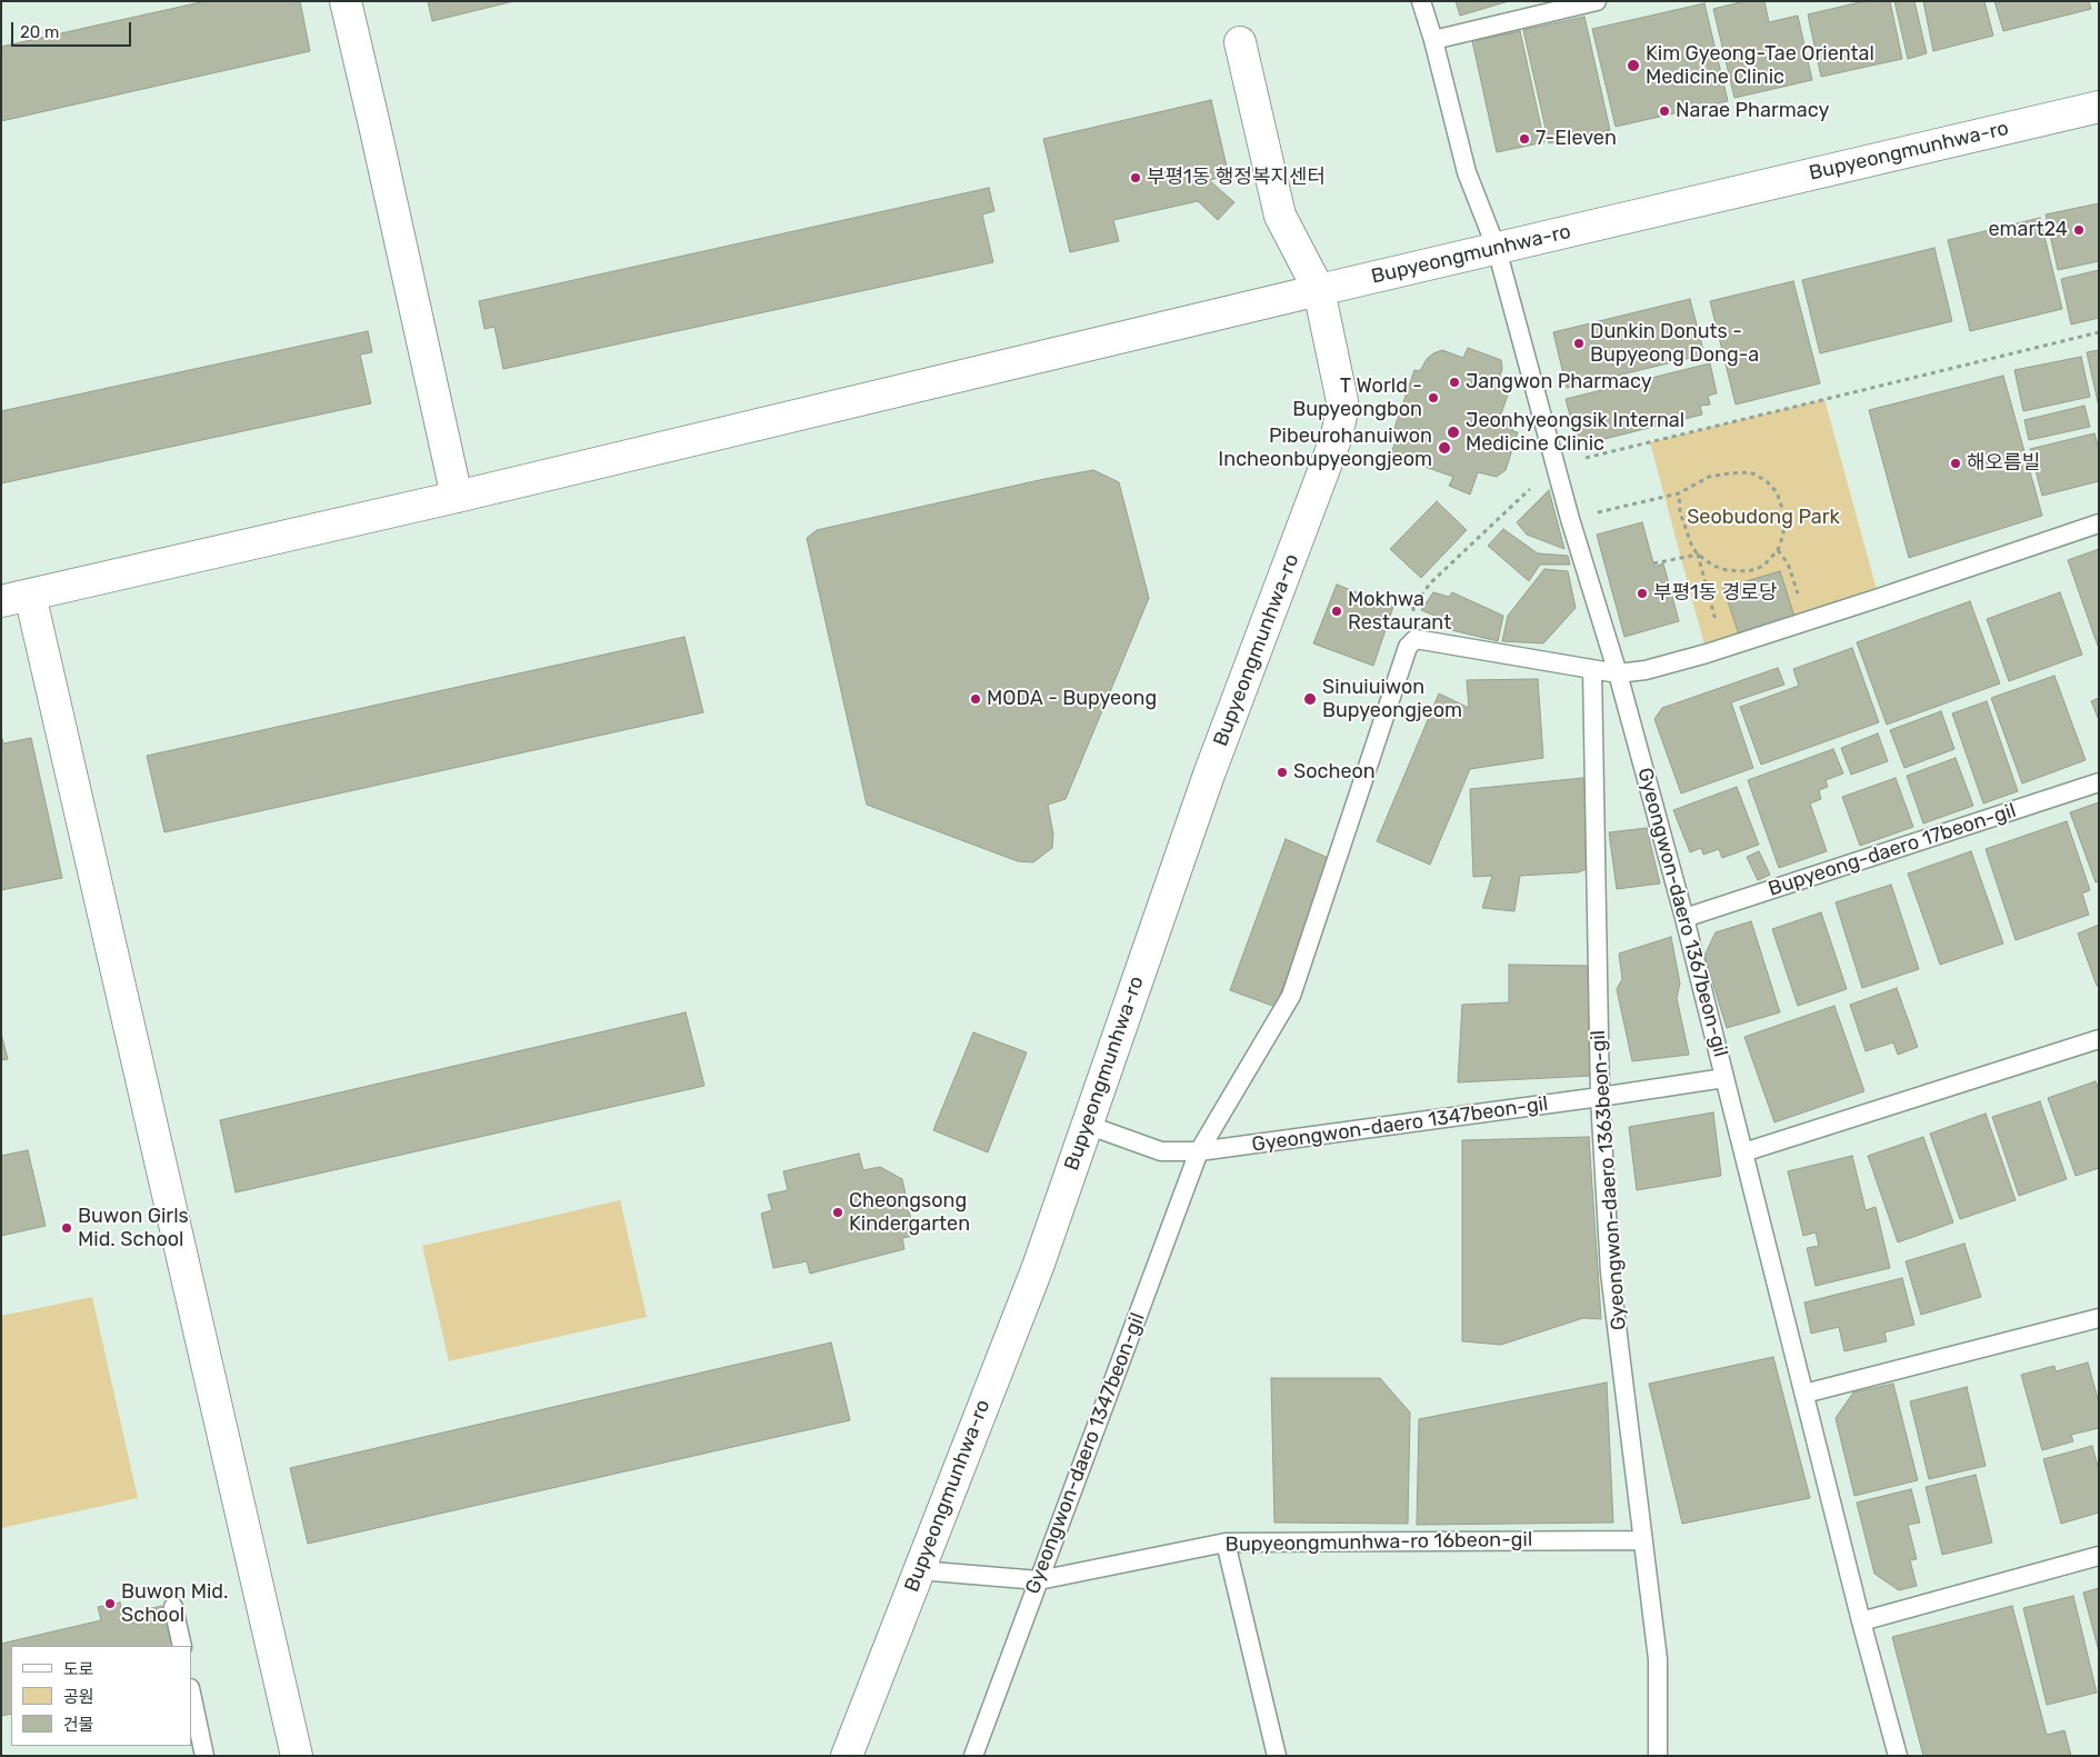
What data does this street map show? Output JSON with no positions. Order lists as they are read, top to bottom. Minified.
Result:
{"streets":{"street":["Bupyeongmunhwa-ro"],"lane":["Bupyeong-daero 17beon-gil","Gyeongwon-daero 1367beon-gil","Gyeongwon-daero 1347beon-gil","Gyeongwon-daero 1363beon-gil","Bupyeongmunhwa-ro 16beon-gil"]},"crossings":[["Bupyeongmunhwa-ro","Gyeongwon-daero 1367beon-gil"],["Bupyeongmunhwa-ro","Bupyeongmunhwa-ro 16beon-gil"],["Bupyeong-daero 17beon-gil","Gyeongwon-daero 1367beon-gil"],["Gyeongwon-daero 1367beon-gil","Gyeongwon-daero 1347beon-gil"],["Gyeongwon-daero 1347beon-gil","Gyeongwon-daero 1363beon-gil"],["Gyeongwon-daero 1347beon-gil","Bupyeongmunhwa-ro 16beon-gil"],["Gyeongwon-daero 1363beon-gil","Bupyeongmunhwa-ro 16beon-gil"]],"parks":["Seobudong Park"],"places":["Kim Gyeong-Tae Oriental Medicine Clinic","Narae Pharmacy","7-Eleven","부평1동 행정복지센터","emart24","Dunkin Donuts - Bupyeong Dong-a","Jangwon Pharmacy","T World - Bupyeongbon","Jeonhyeongsik Internal Medicine Clinic","Pibeurohanuiwon Incheonbupyeongjeom","해오름빌","부평1동 경로당","Mokhwa Restaurant","MODA - Bupyeong","Sinuiuiwon Bupyeongjeom","Socheon","Cheongsong Kindergarten","Buwon Girls Mid. School","Buwon Mid. School"],"legend":["도로","공원","건물"],"scale_bar":"20 m"}
